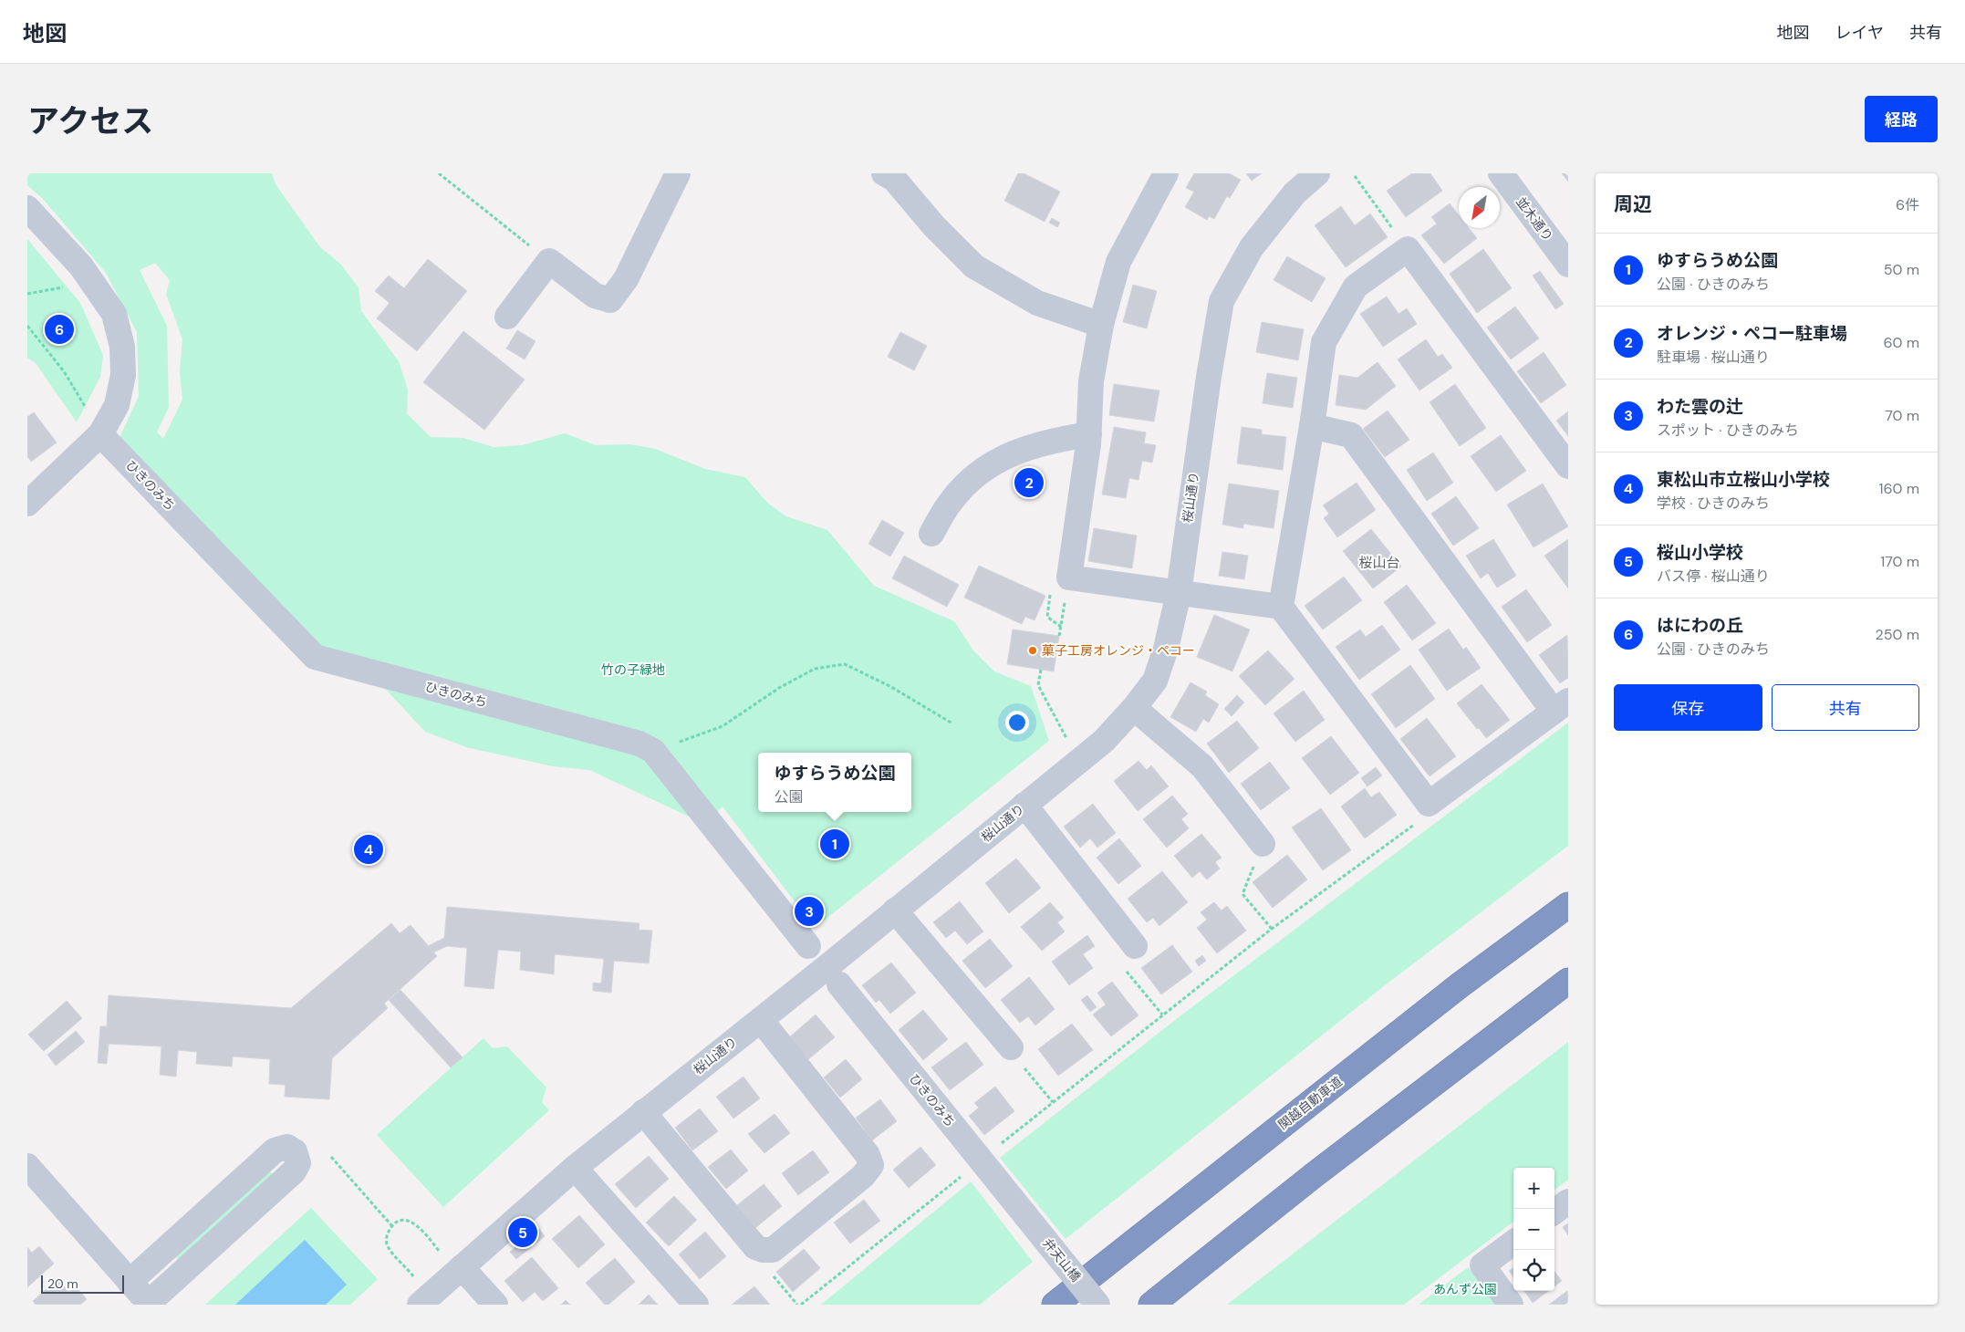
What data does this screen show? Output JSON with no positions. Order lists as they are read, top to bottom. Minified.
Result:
{"streets":{"highway":["関越自動車道"],"street":["並木通り","ひきのみち","桜山通り","弁天山橋"]},"crossings":[["ひきのみち","弁天山橋"]],"districts":["桜山台"],"parks":["竹の子緑地","あんず公園"],"places":["菓子工房オレンジ・ペコー"],"scale_bar":"20 m","north":"bottom left","page":{"header":"地図","nav":["地図","レイヤ","共有"],"title":"アクセス","buttons":["経路",["保存","共有"]],"heading":["周辺","6件"],"list":[{"mark":"1","name":"ゆすらうめ公園","note":"公園 · ひきのみち","value":"50 m"},{"mark":"2","name":"オレンジ・ペコー駐車場","note":"駐車場 · 桜山通り","value":"60 m"},{"mark":"3","name":"わた雲の辻","note":"スポット · ひきのみち","value":"70 m"},{"mark":"4","name":"東松山市立桜山小学校","note":"学校 · ひきのみち","value":"160 m"},{"mark":"5","name":"桜山小学校","note":"バス停 · 桜山通り","value":"170 m"},{"mark":"6","name":"はにわの丘","note":"公園 · ひきのみち","value":"250 m"}],"pins":["6","2","1","4","3","5"],"popup":["ゆすらうめ公園","公園"],"map_buttons":["+","−"],"scale":"20 m"}}
